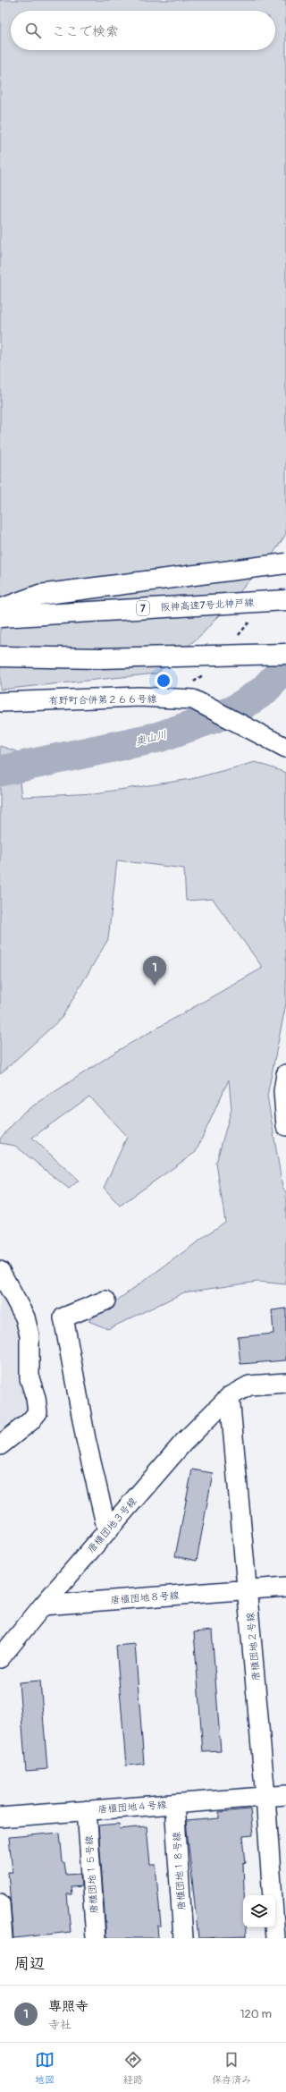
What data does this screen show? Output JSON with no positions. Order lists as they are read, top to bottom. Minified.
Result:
{"streets":{"highway":["阪神高速7号北神戸線","7"],"street":["有野町合併第２６６号線","唐櫃団地３号線","唐櫃団地８号線","唐櫃団地２号線","唐櫃団地４号線","唐櫃団地１８号線","唐櫃団地１５号線"]},"crossings":[["唐櫃団地３号線","唐櫃団地８号線"],["唐櫃団地３号線","唐櫃団地２号線"],["唐櫃団地８号線","唐櫃団地２号線"],["唐櫃団地２号線","唐櫃団地４号線"],["唐櫃団地４号線","唐櫃団地１８号線"],["唐櫃団地４号線","唐櫃団地１５号線"]],"water":["奥山川"],"page":{"search":"ここで検索","pins":"1","heading":"周辺","list":[{"mark":"1","name":"専照寺","note":"寺社","value":"120 m"}],"nav":["地図","経路","保存済み"]}}
